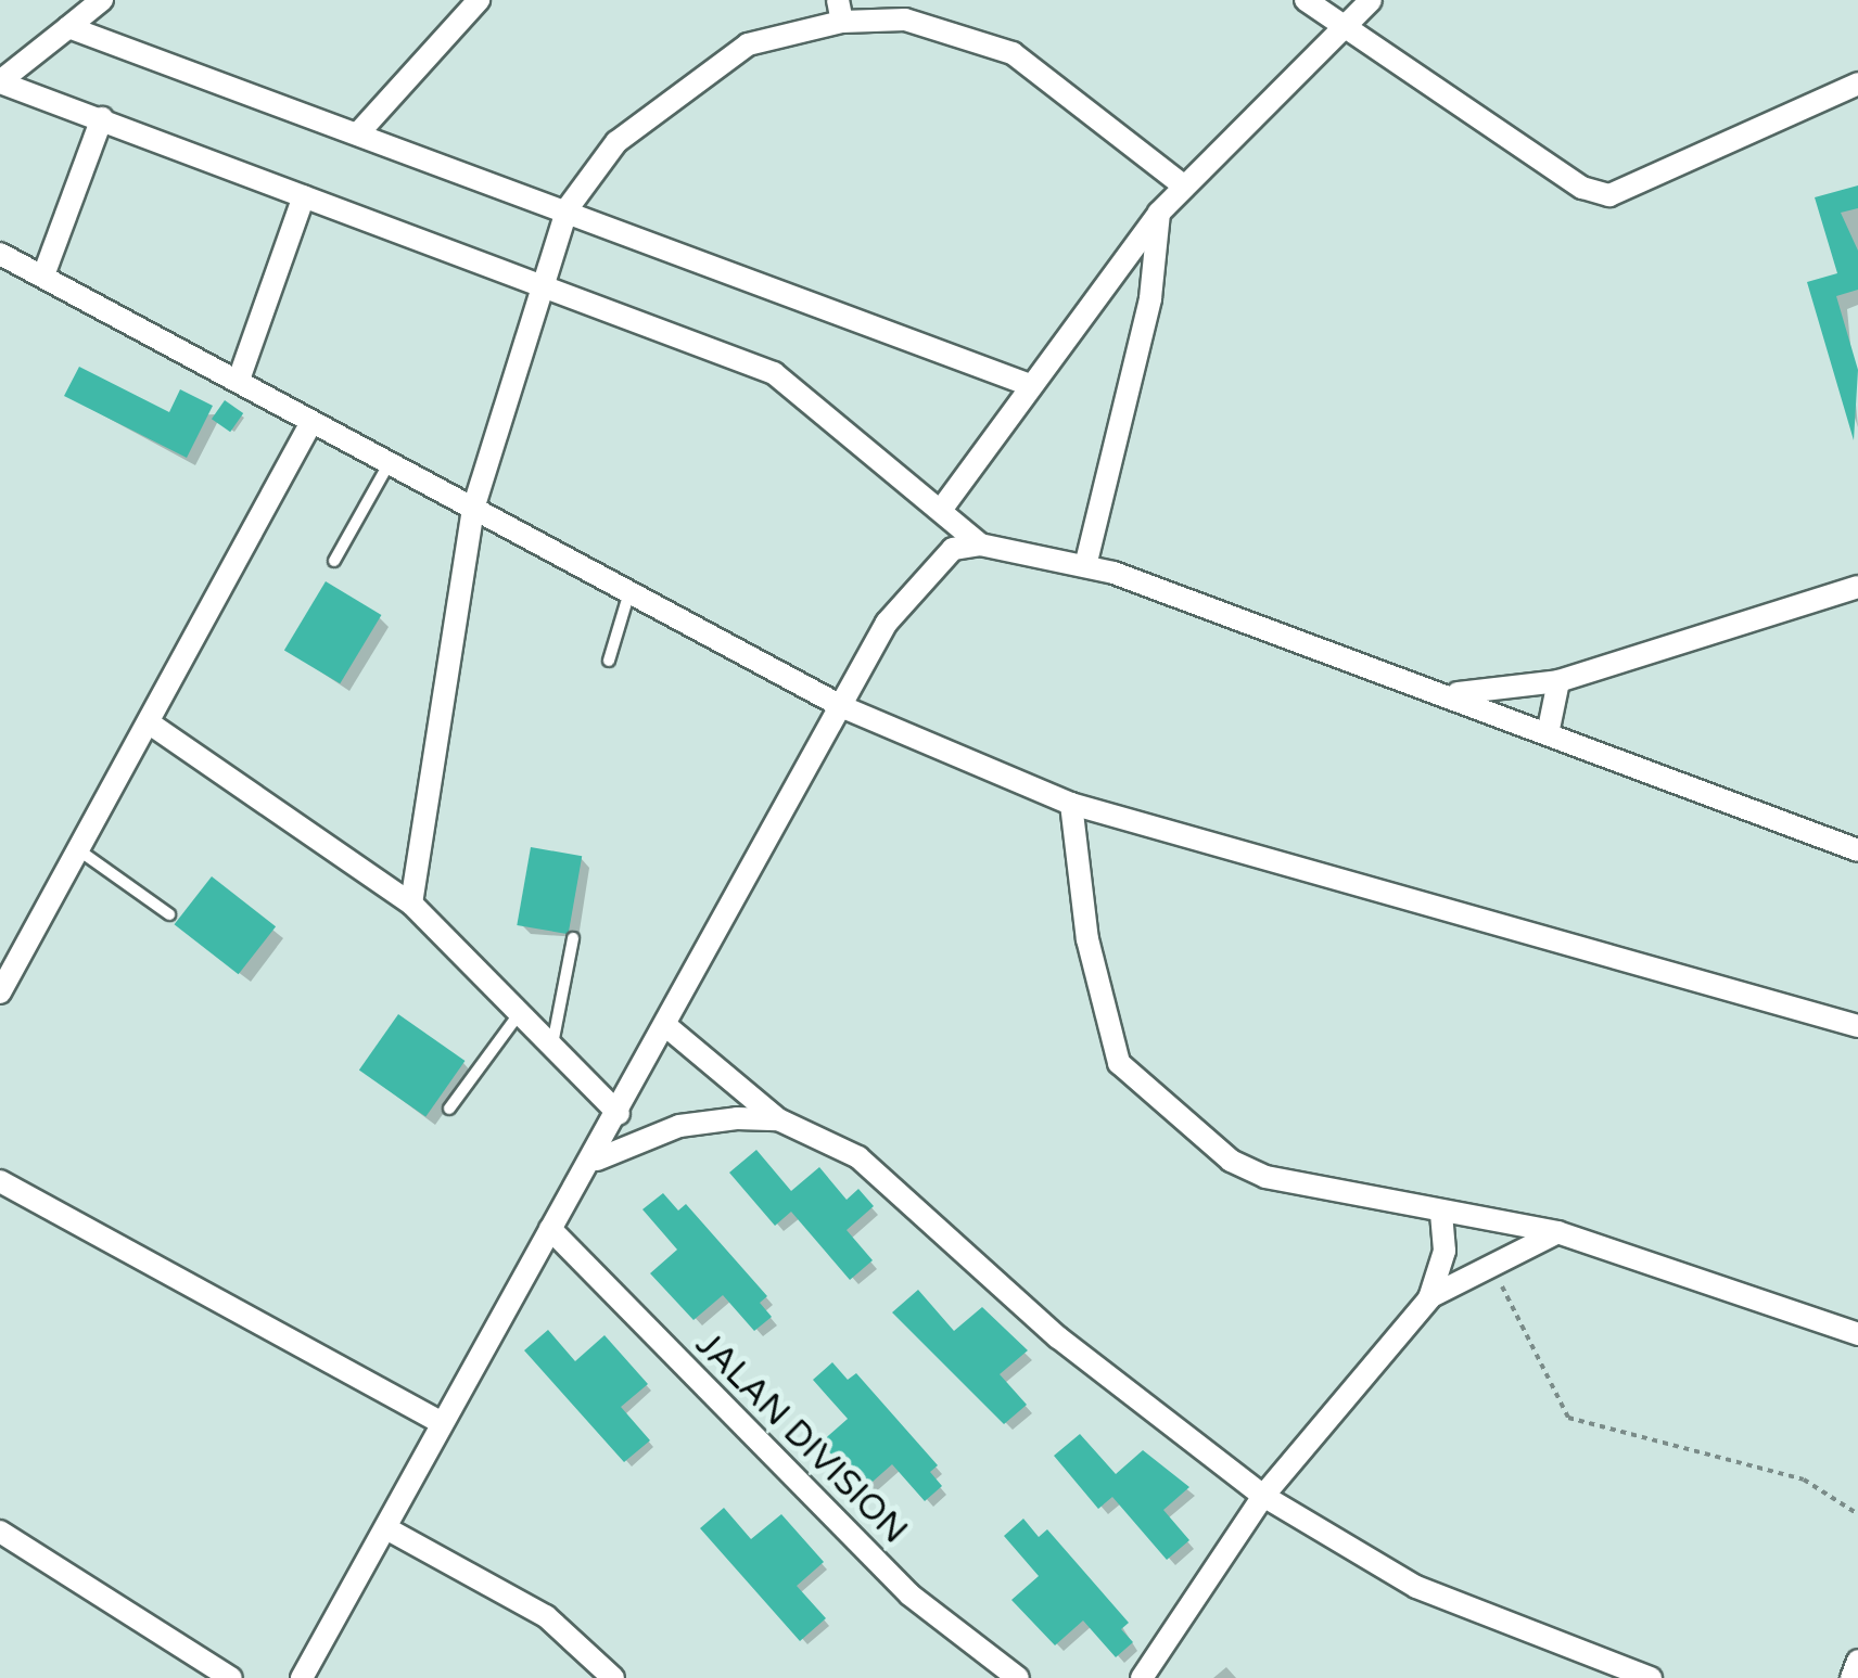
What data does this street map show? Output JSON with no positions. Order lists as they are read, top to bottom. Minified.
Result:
{"streets":{"street":["JALAN DIVISION"]}}
